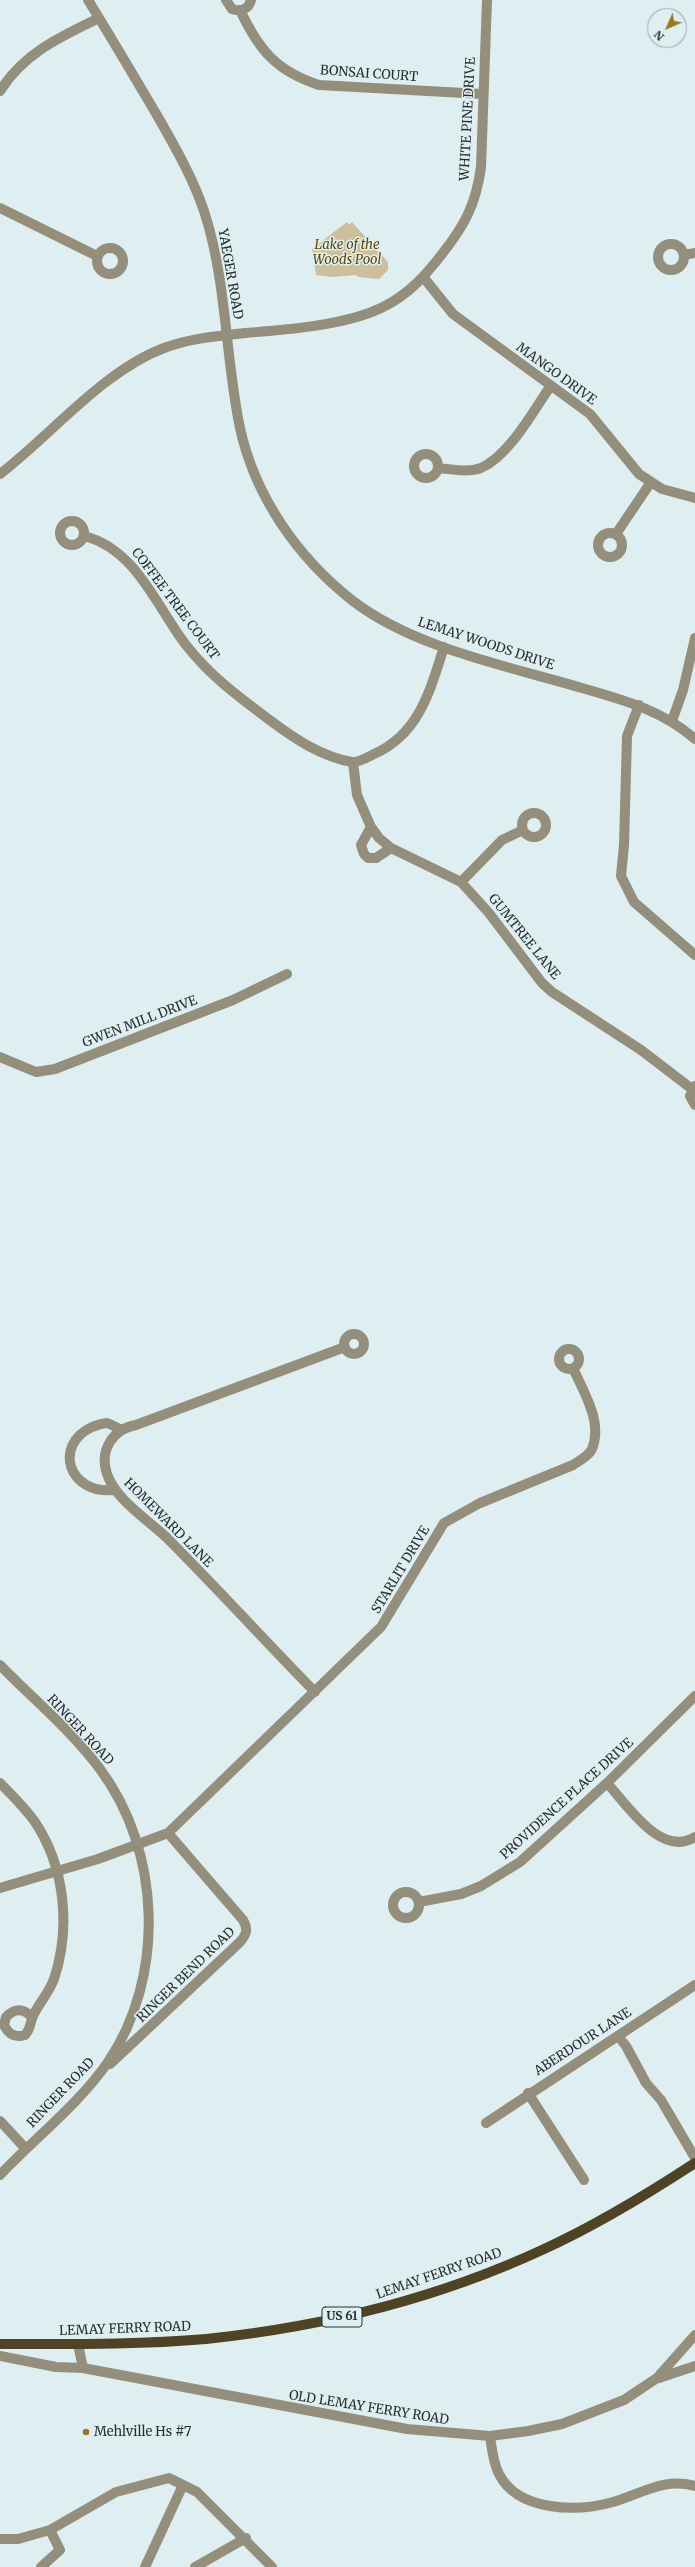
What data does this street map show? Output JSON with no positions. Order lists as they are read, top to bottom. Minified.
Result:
{"streets":{"main road":["LEMAY FERRY ROAD","US 61"],"street":["BONSAI COURT","WHITE PINE DRIVE","YAEGER ROAD","MANGO DRIVE","COFFEE TREE COURT","LEMAY WOODS DRIVE","GUMTREE LANE","GWEN MILL DRIVE","HOMEWARD LANE","STARLIT DRIVE","RINGER ROAD","PROVIDENCE PLACE DRIVE","RINGER BEND ROAD","ABERDOUR LANE","OLD LEMAY FERRY ROAD"]},"crossings":[["BONSAI COURT","WHITE PINE DRIVE"],["WHITE PINE DRIVE","YAEGER ROAD"],["WHITE PINE DRIVE","MANGO DRIVE"],["WHITE PINE DRIVE","LEMAY WOODS DRIVE"],["YAEGER ROAD","LEMAY WOODS DRIVE"],["COFFEE TREE COURT","GUMTREE LANE"],["HOMEWARD LANE","STARLIT DRIVE"],["STARLIT DRIVE","RINGER ROAD"],["STARLIT DRIVE","RINGER BEND ROAD"],["RINGER ROAD","RINGER BEND ROAD"]],"parks":["Lake of the Woods Pool"],"places":["Mehlville Hs #7"],"north":"bottom left"}
